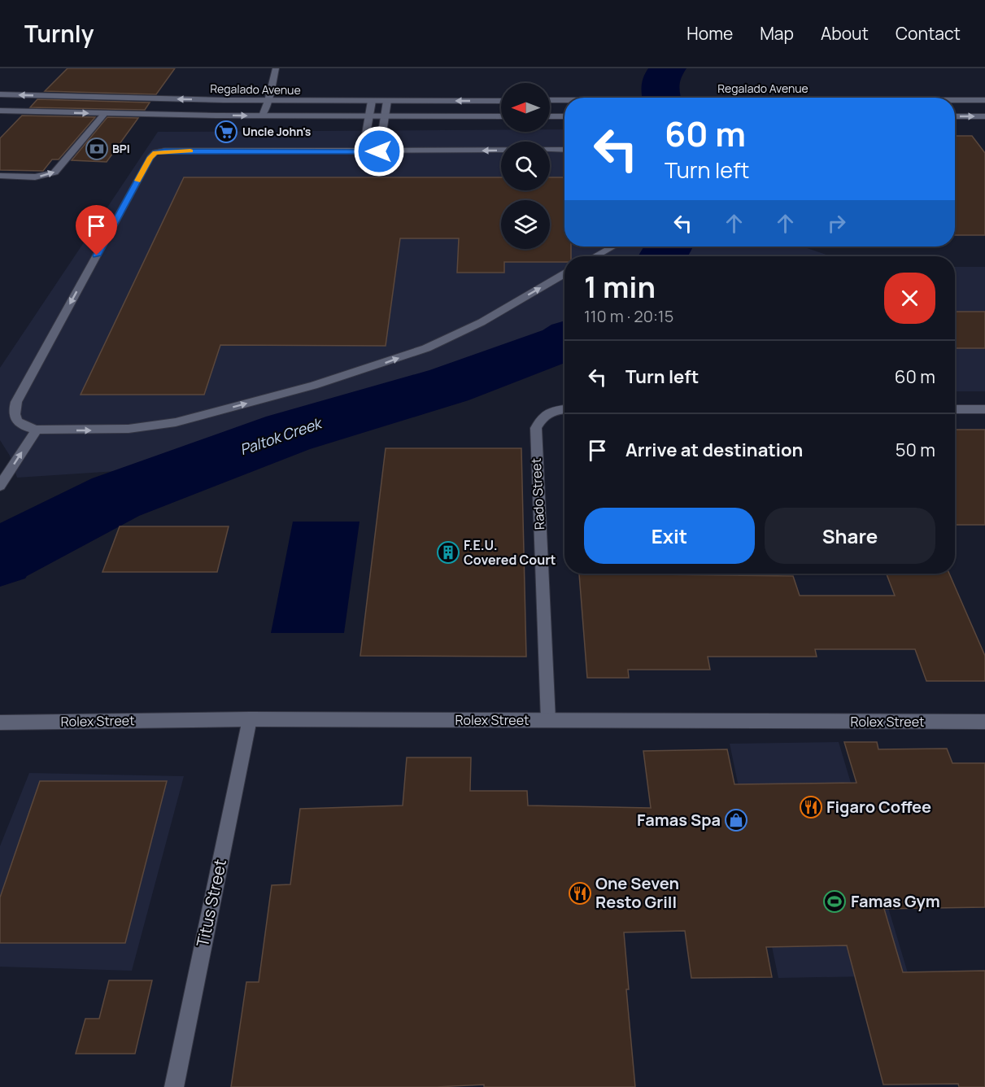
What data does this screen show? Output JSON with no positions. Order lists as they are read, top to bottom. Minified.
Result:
{"streets":{"main road":["Regalado Avenue","Rado Street","Rolex Street","Titus Street"]},"crossings":[["Rado Street","Rolex Street"],["Rolex Street","Titus Street"]],"water":["Paltok Creek"],"places":{"supermarket":["Uncle John's"],"bank":["BPI"],"building":["F.E.U. Covered Court"],"restaurant":["Figaro Coffee","One Seven Resto Grill"],"shop":["Famas Spa"],"sports":["Famas Gym"]},"north":"left","page":{"header":"Turnly","nav":["Home","Map","About","Contact"],"turn":["60 m","Turn left"],"heading":["1 min","110 m · 20:15"],"list":[{"name":"Turn left","value":"60 m"},{"name":"Arrive at destination","value":"50 m"}],"buttons":["Exit","Share"]}}
